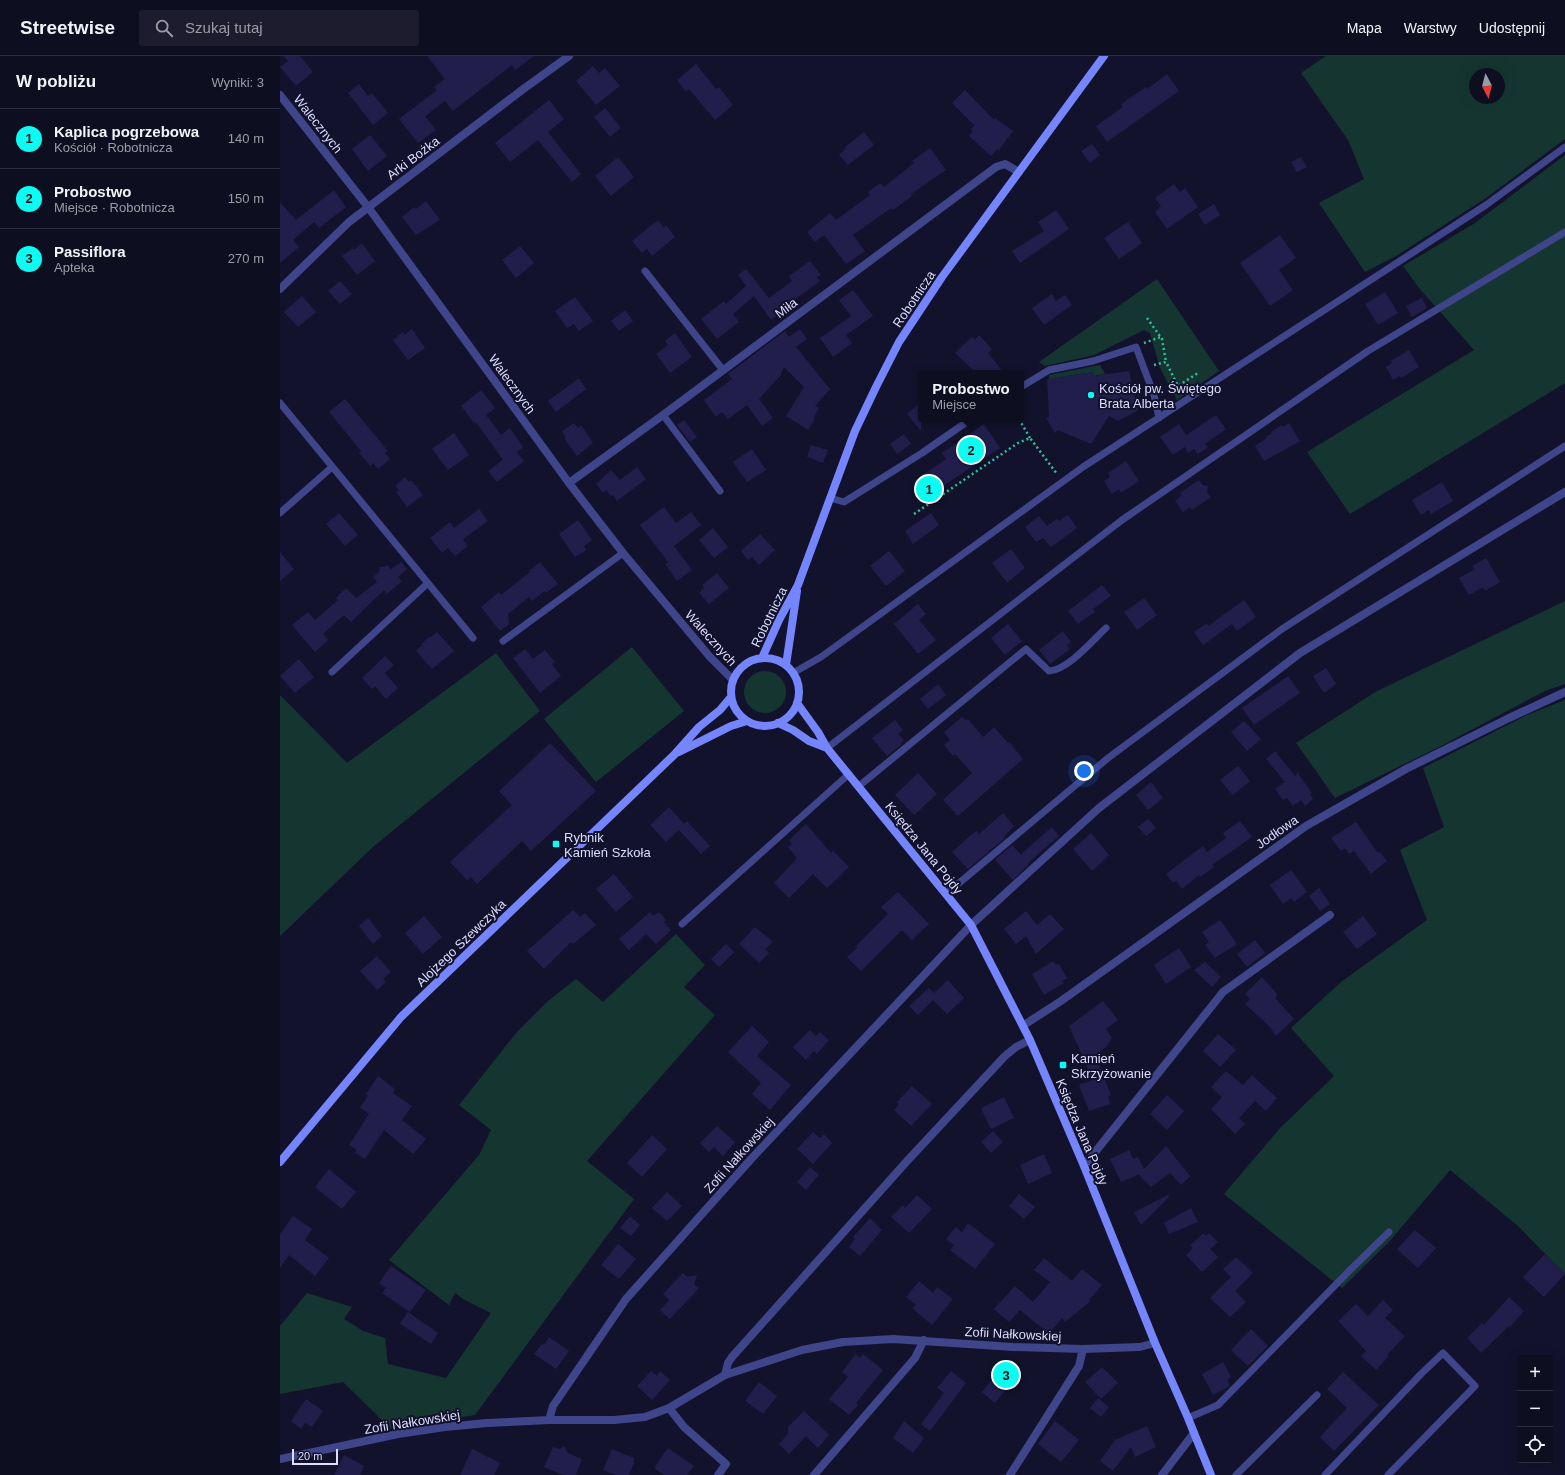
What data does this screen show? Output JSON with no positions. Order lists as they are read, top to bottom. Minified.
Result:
{"streets":{"street":["Walecznych","Arki Bożka","Robotnicza","Miła","Jodłowa","Księdza Jana Pojdy","Alojzego Szewczyka","Zofii Nałkowskiej"]},"crossings":[["Walecznych","Arki Bożka"],["Walecznych","Robotnicza"],["Walecznych","Miła"],["Walecznych","Księdza Jana Pojdy"],["Walecznych","Alojzego Szewczyka"],["Robotnicza","Miła"],["Robotnicza","Księdza Jana Pojdy"],["Robotnicza","Alojzego Szewczyka"],["Jodłowa","Księdza Jana Pojdy"],["Księdza Jana Pojdy","Alojzego Szewczyka"],["Księdza Jana Pojdy","Zofii Nałkowskiej"]],"places":{"other":["Kościół pw. Świętego Brata Alberta"],"transit":["Rybnik Kamień Szkoła","Kamień Skrzyżowanie"]},"scale_bar":"20 m","north":"bottom","page":{"header":"Streetwise","search":"Szukaj tutaj","nav":["Mapa","Warstwy","Udostępnij"],"heading":["W pobliżu","Wyniki: 3"],"list":[{"mark":"1","name":"Kaplica pogrzebowa","note":"Kościół · Robotnicza","value":"140 m"},{"mark":"2","name":"Probostwo","note":"Miejsce · Robotnicza","value":"150 m"},{"mark":"3","name":"Passiflora","note":"Apteka","value":"270 m"}],"popup":["Probostwo","Miejsce"],"pins":["2","1","3"],"map_buttons":["+","−"],"scale":"20 m"}}
